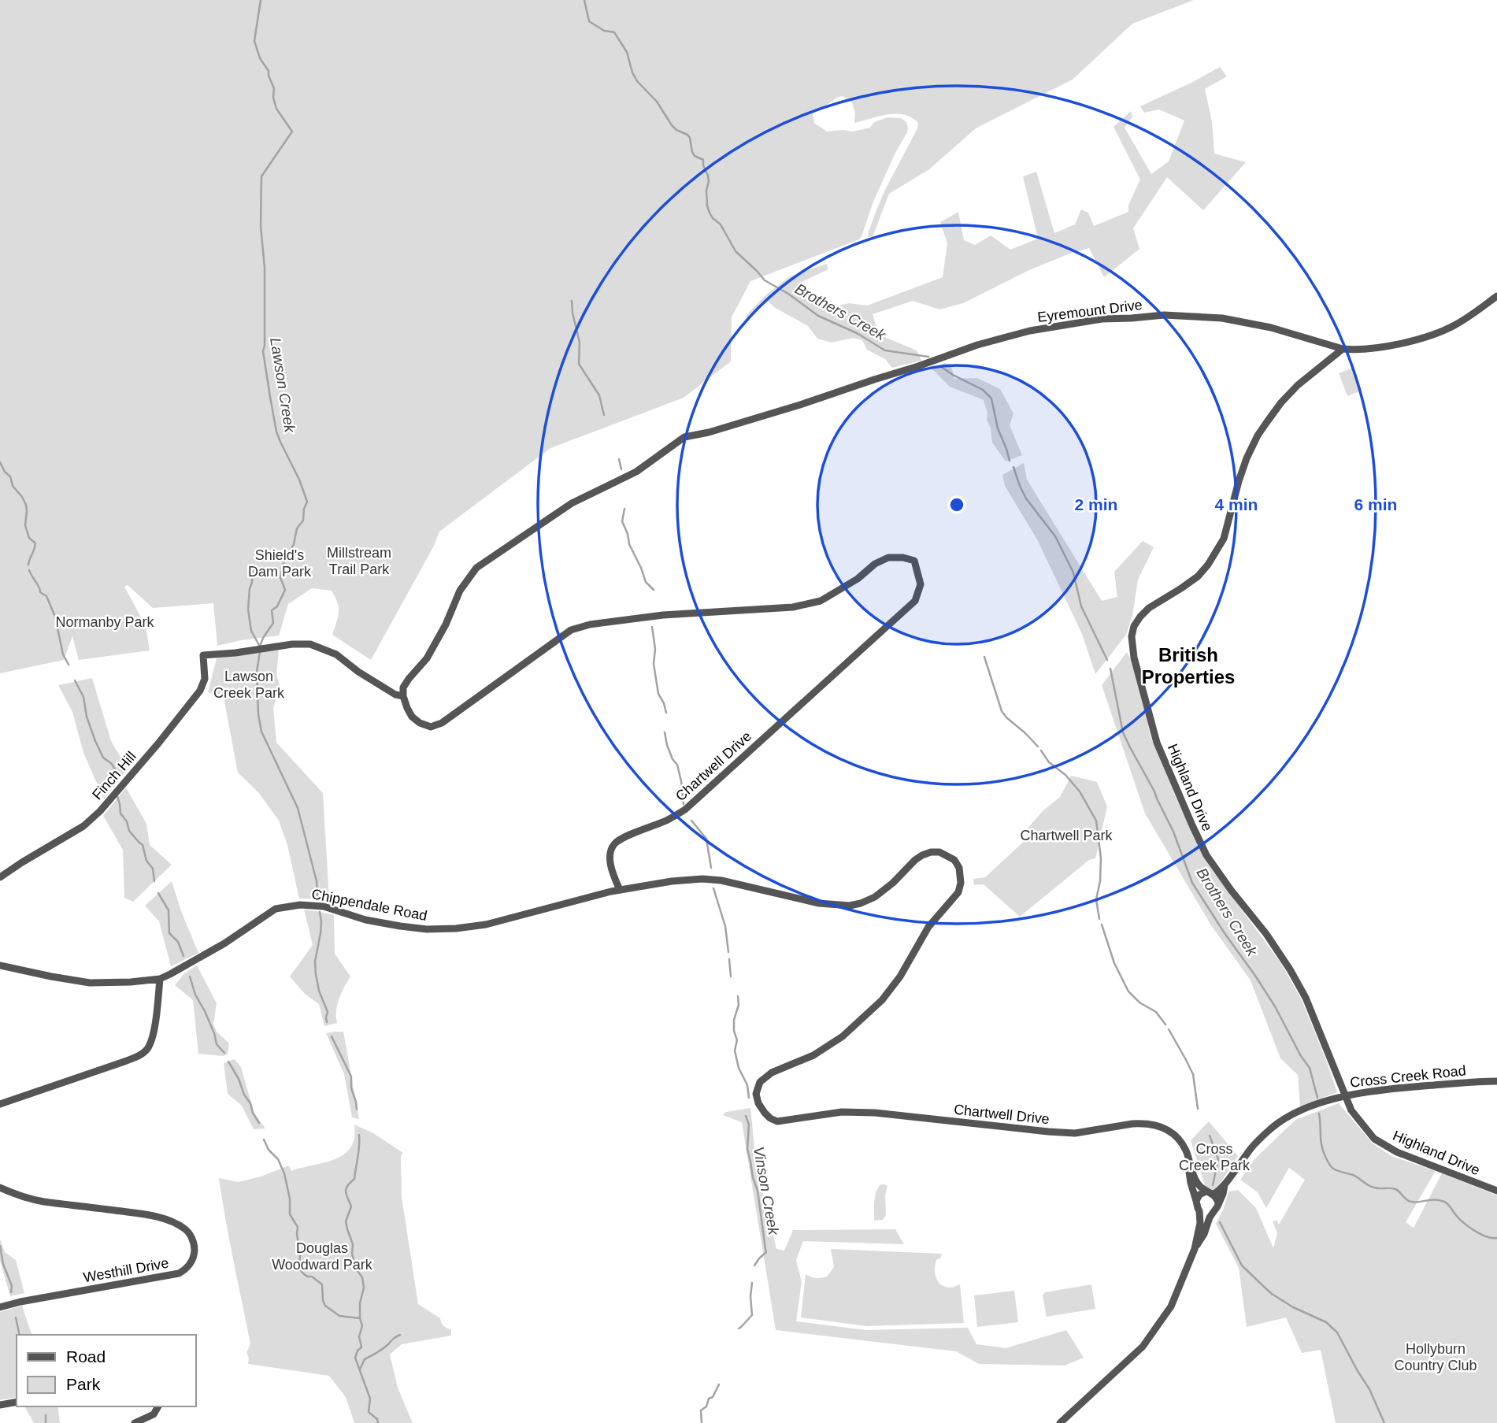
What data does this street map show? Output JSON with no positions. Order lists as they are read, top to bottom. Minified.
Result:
{"streets":{"street":["Eyremount Drive","Chartwell Drive","Finch Hill","Highland Drive","Chippendale Road","Cross Creek Road","Westhill Drive"]},"crossings":[["Eyremount Drive","Chartwell Drive"],["Eyremount Drive","Finch Hill"],["Eyremount Drive","Highland Drive"],["Chartwell Drive","Finch Hill"],["Chartwell Drive","Chippendale Road"],["Highland Drive","Cross Creek Road"]],"districts":["British Properties"],"water":["Brothers Creek","Lawson Creek","Vinson Creek"],"parks":["Millstream Trail Park","Shield's Dam Park","Normanby Park","Lawson Creek Park","Chartwell Park","Cross Creek Park","Douglas Woodward Park","Hollyburn Country Club"],"legend":["Road","Park"],"rings":["2 min","4 min","6 min"]}
